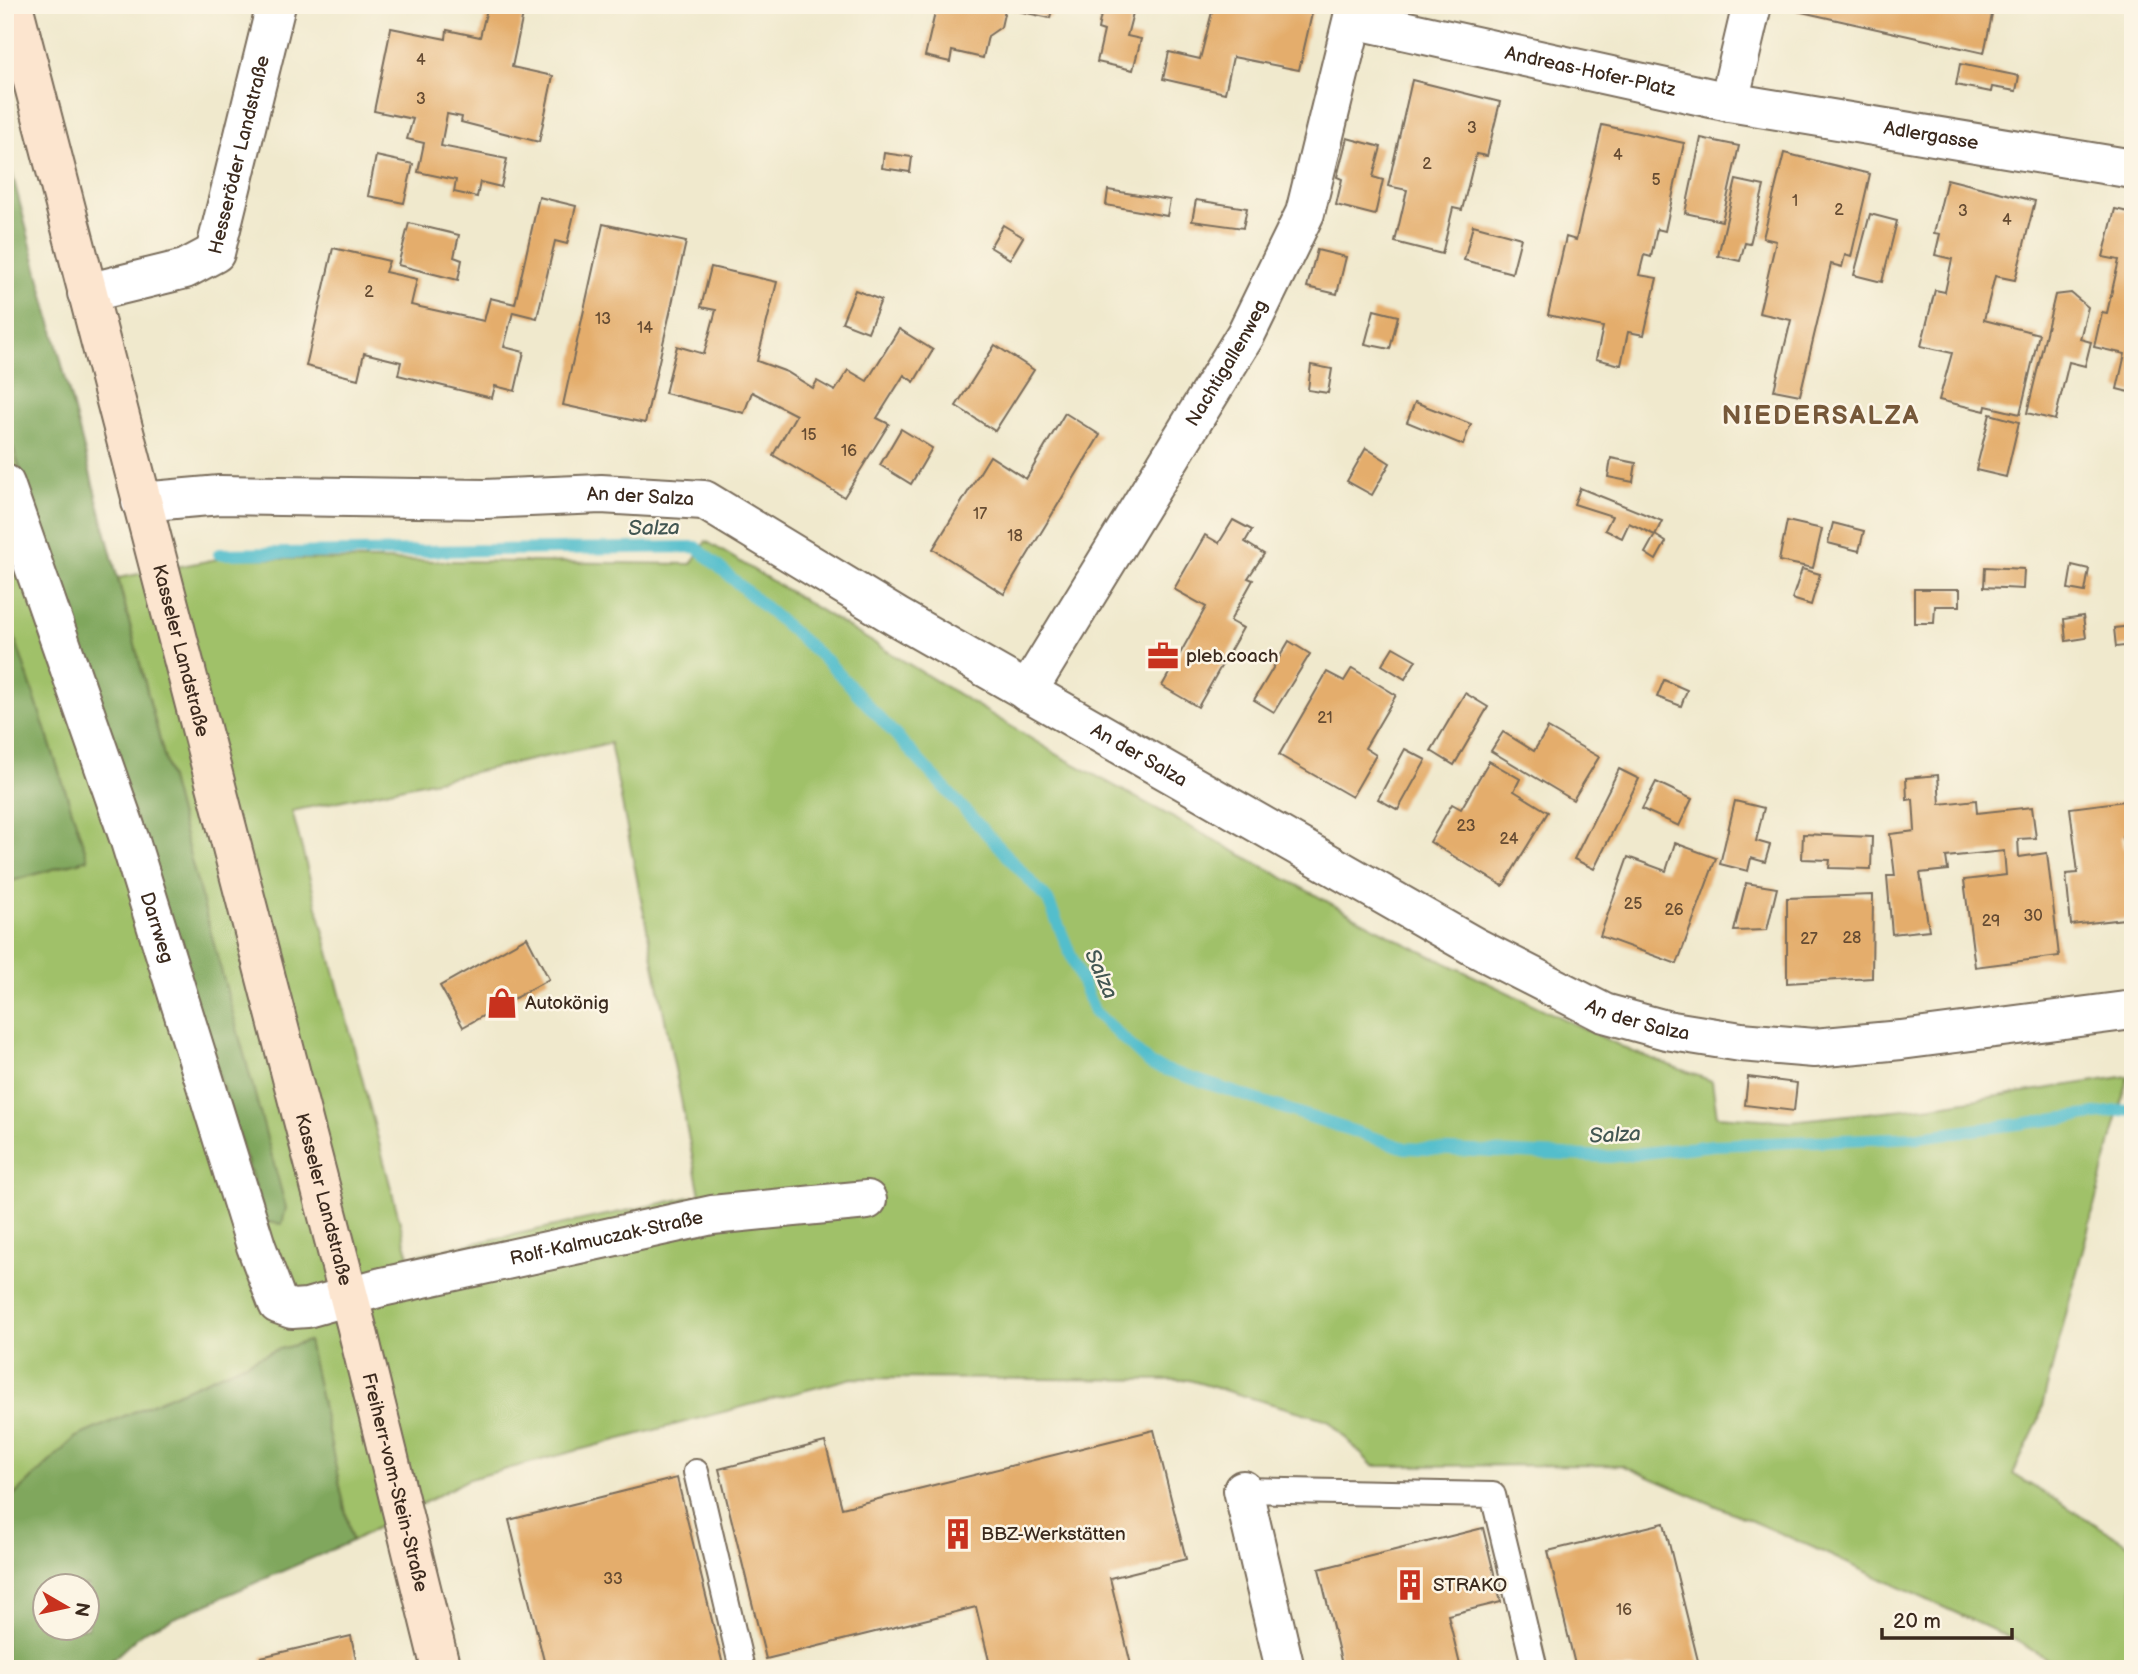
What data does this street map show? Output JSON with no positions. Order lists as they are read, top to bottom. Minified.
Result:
{"streets":{"main road":["Kasseler Landstraße","Freiherr-vom-Stein-Straße"],"street":["Andreas-Hofer-Platz","Adlergasse","Hesseröder Landstraße","Nachtigallenweg","An der Salza","Darrweg","Rolf-Kalmuczak-Straße"]},"crossings":[["Andreas-Hofer-Platz","Adlergasse"],["Andreas-Hofer-Platz","Nachtigallenweg"],["Hesseröder Landstraße","Kasseler Landstraße"],["Nachtigallenweg","An der Salza"],["An der Salza","Kasseler Landstraße"],["Kasseler Landstraße","Darrweg"],["Kasseler Landstraße","Rolf-Kalmuczak-Straße"],["Kasseler Landstraße","Freiherr-vom-Stein-Straße"],["Darrweg","Rolf-Kalmuczak-Straße"],["Darrweg","Freiherr-vom-Stein-Straße"],["Rolf-Kalmuczak-Straße","Freiherr-vom-Stein-Straße"]],"districts":["NIEDERSALZA"],"water":["Salza"],"places":{"office":["pleb.coach"],"shop":["Autokönig"],"building":["BBZ-Werkstätten","STRAKO"]},"house_numbers":["4","3","3","4","2","5","1","2","3","4","2","13","14","15","16","17","18","21","23","24","25","26","30","29","28","27","33","16"],"scale_bar":"20 m","north":"right"}
